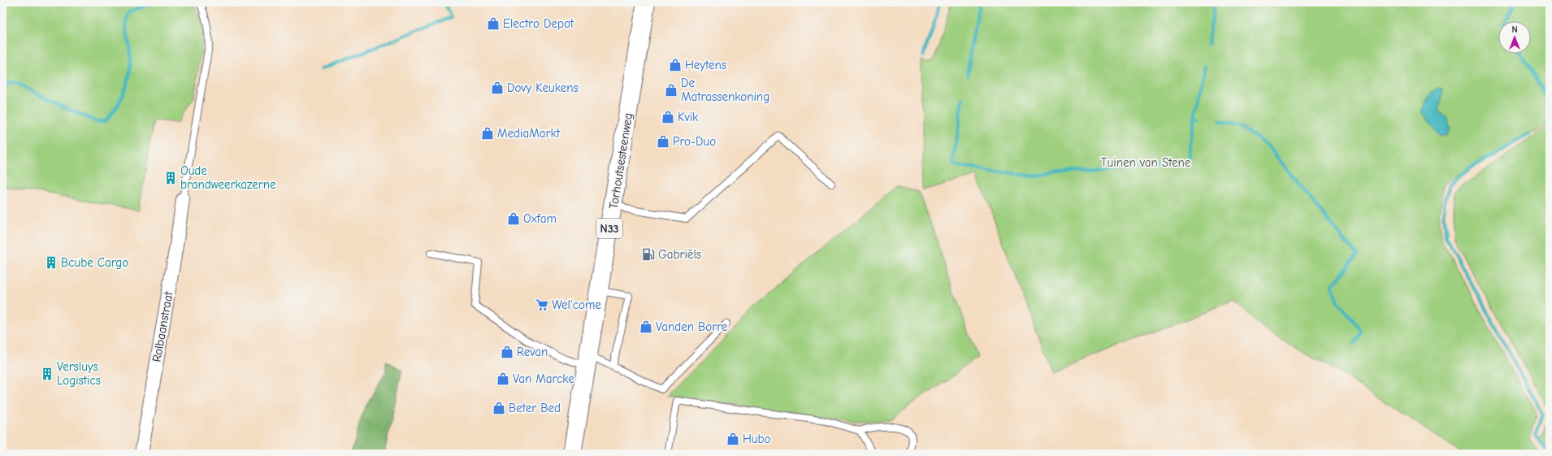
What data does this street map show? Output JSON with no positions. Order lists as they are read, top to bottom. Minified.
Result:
{"streets":{"main road":["Torhoutsesteenweg","N33"],"street":["Rolbaanstraat"]},"parks":["Tuinen van Stene"],"places":{"shop":["Electro Depot","Heytens","Dovy Keukens","De Matrassenkoning","Kvik","MediaMarkt","Pro-Duo","Oxfam","Vanden Borre","Revan","Van Marcke","Beter Bed","Hubo"],"building":["Oude brandweerkazerne","Bcube Cargo","Versluys Logistics"],"fuel station":["Gabriëls"],"supermarket":["Wel'come"]},"north":"top"}
